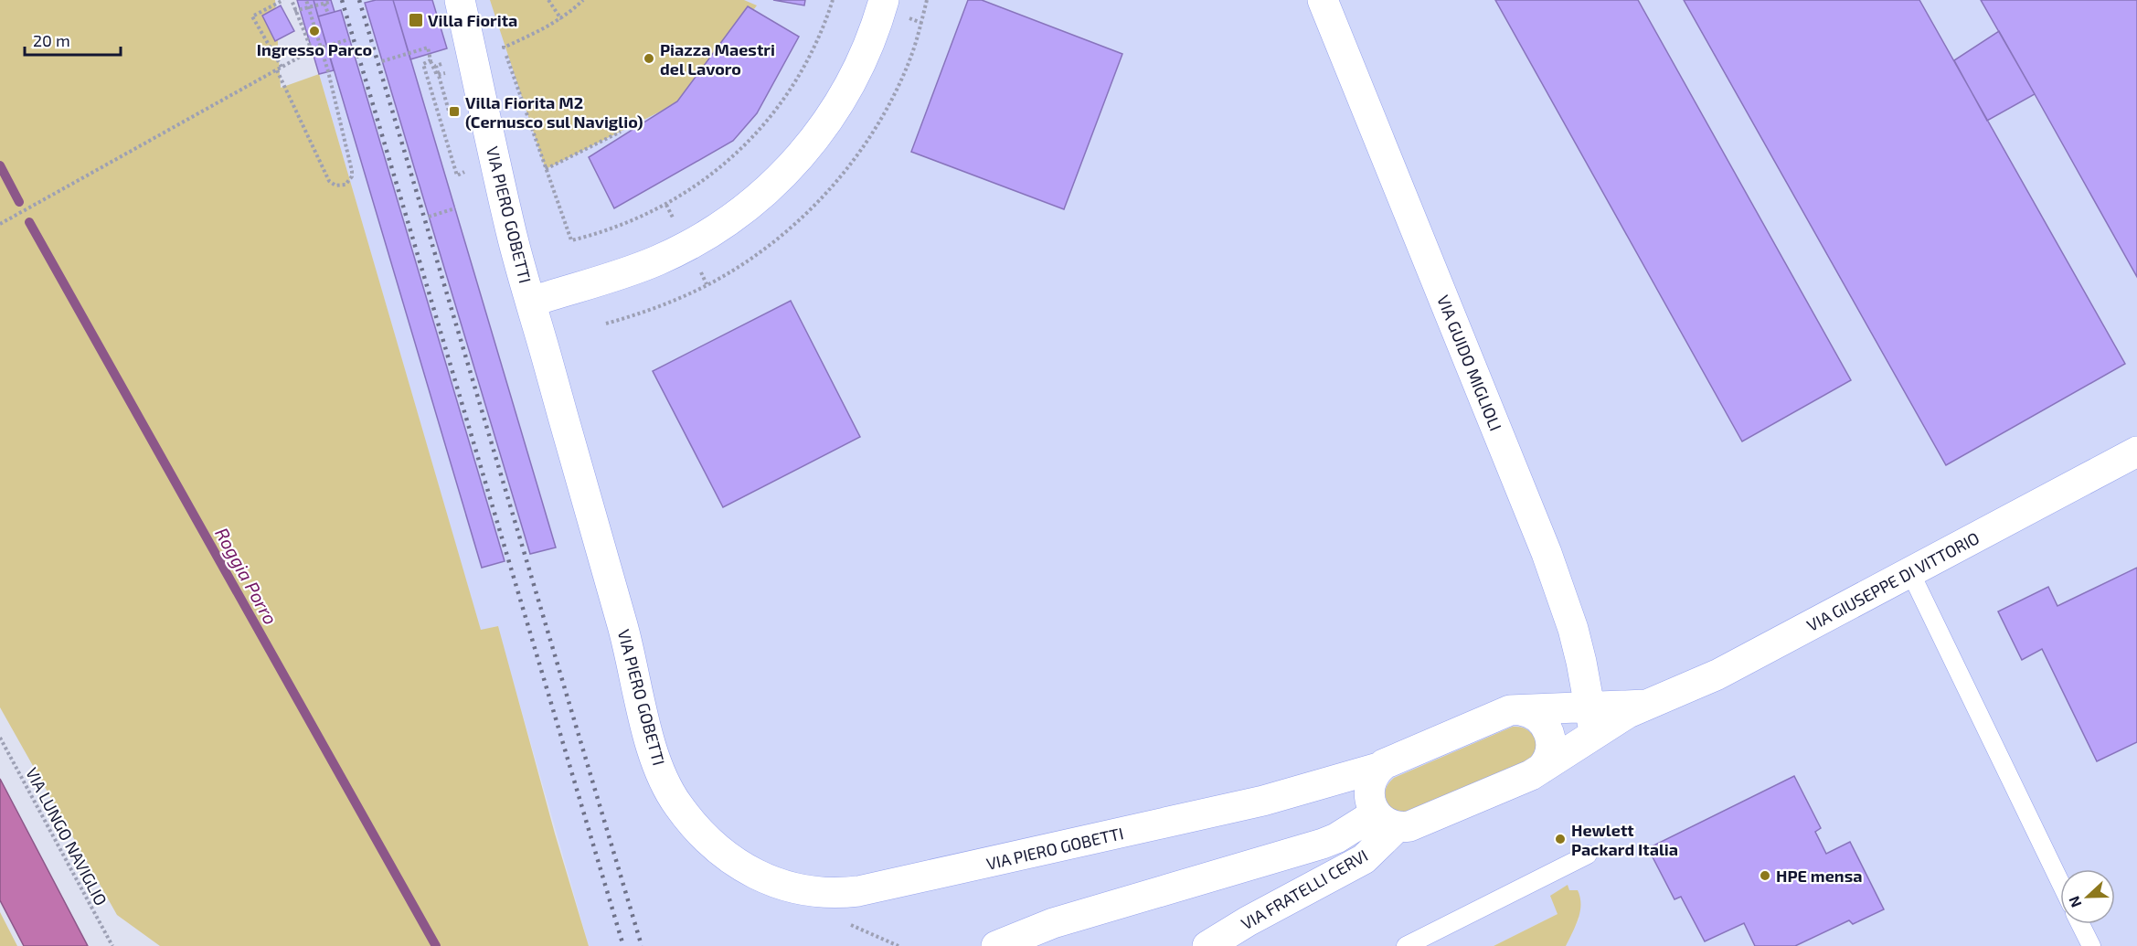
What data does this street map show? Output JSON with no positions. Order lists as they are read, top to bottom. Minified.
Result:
{"streets":{"street":["VIA PIERO GOBETTI","VIA GUIDO MIGLIOLI","VIA GIUSEPPE DI VITTORIO","VIA FRATELLI CERVI"],"path":["VIA LUNGO NAVIGLIO"]},"crossings":[["VIA PIERO GOBETTI","VIA GIUSEPPE DI VITTORIO"],["VIA PIERO GOBETTI","VIA FRATELLI CERVI"],["VIA GUIDO MIGLIOLI","VIA GIUSEPPE DI VITTORIO"],["VIA GIUSEPPE DI VITTORIO","VIA FRATELLI CERVI"]],"water":["Roggia Porro"],"places":{"transit":["Villa Fiorita","Villa Fiorita M2 (Cernusco sul Naviglio)"],"other":["Ingresso Parco","Piazza Maestri del Lavoro","Hewlett Packard Italia","HPE mensa"]},"scale_bar":"20 m","north":"left"}
